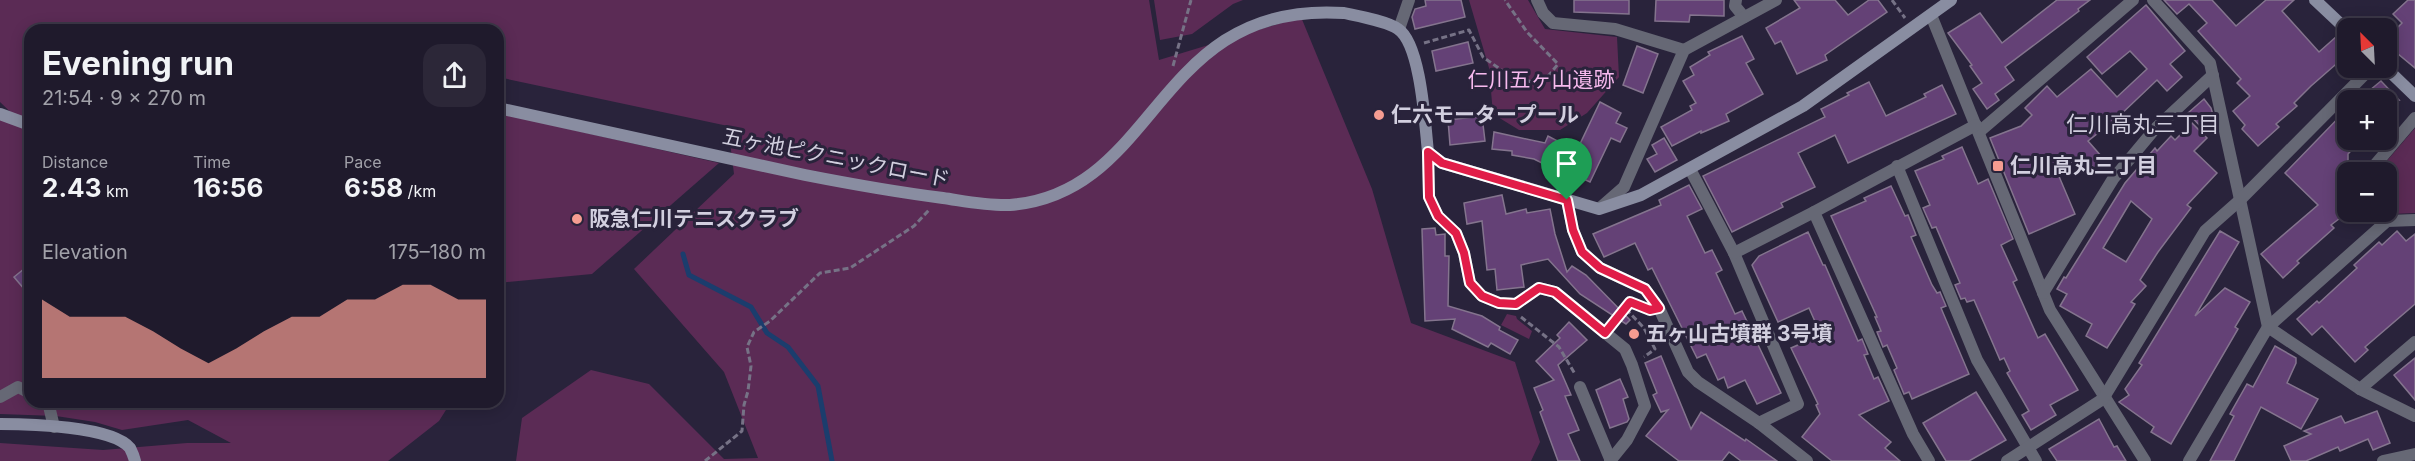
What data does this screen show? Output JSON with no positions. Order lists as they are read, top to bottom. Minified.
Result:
{"streets":{"street":["五ヶ池ピクニックロード"]},"districts":["仁川高丸三丁目"],"parks":["仁川五ヶ山遺跡"],"places":{"other":["仁六モータープール","阪急仁川テニスクラブ","五ヶ山古墳群 3号墳"],"transit":["仁川高丸三丁目"]},"north":"top left","page":{"map_buttons":["+","−"],"heading":["Evening run","21:54 · 9 × 270 m"],"stats":[["Distance","2.43 km"],["Time","16:56"],["Pace","6:58 /km"]],"chart":["Elevation","175–180 m"]}}
